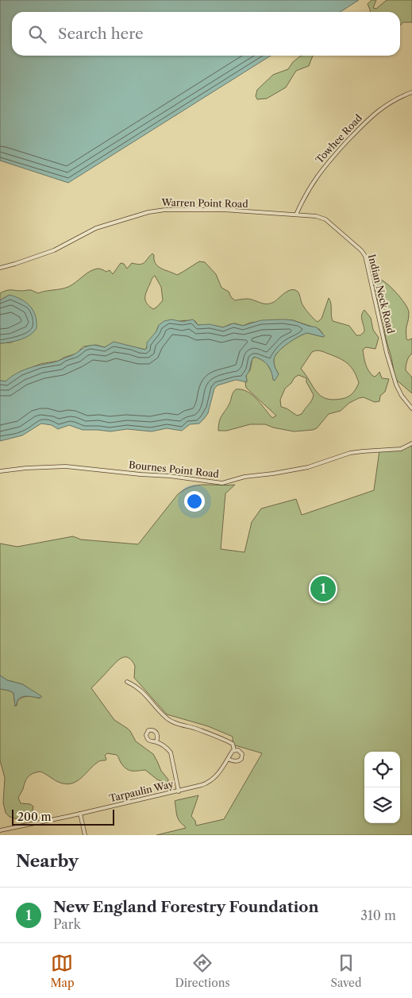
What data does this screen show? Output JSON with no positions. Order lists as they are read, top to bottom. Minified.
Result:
{"streets":{"street":["Towhee Road","Warren Point Road","Indian Neck Road","Bournes Point Road","Tarpaulin Way"]},"crossings":[["Towhee Road","Indian Neck Road"],["Warren Point Road","Indian Neck Road"]],"scale_bar":"200 m","page":{"search":"Search here","pins":"1","scale":"200 m","heading":"Nearby","list":[{"mark":"1","name":"New England Forestry Foundation","note":"Park","value":"310 m"}],"nav":["Map","Directions","Saved"]}}
